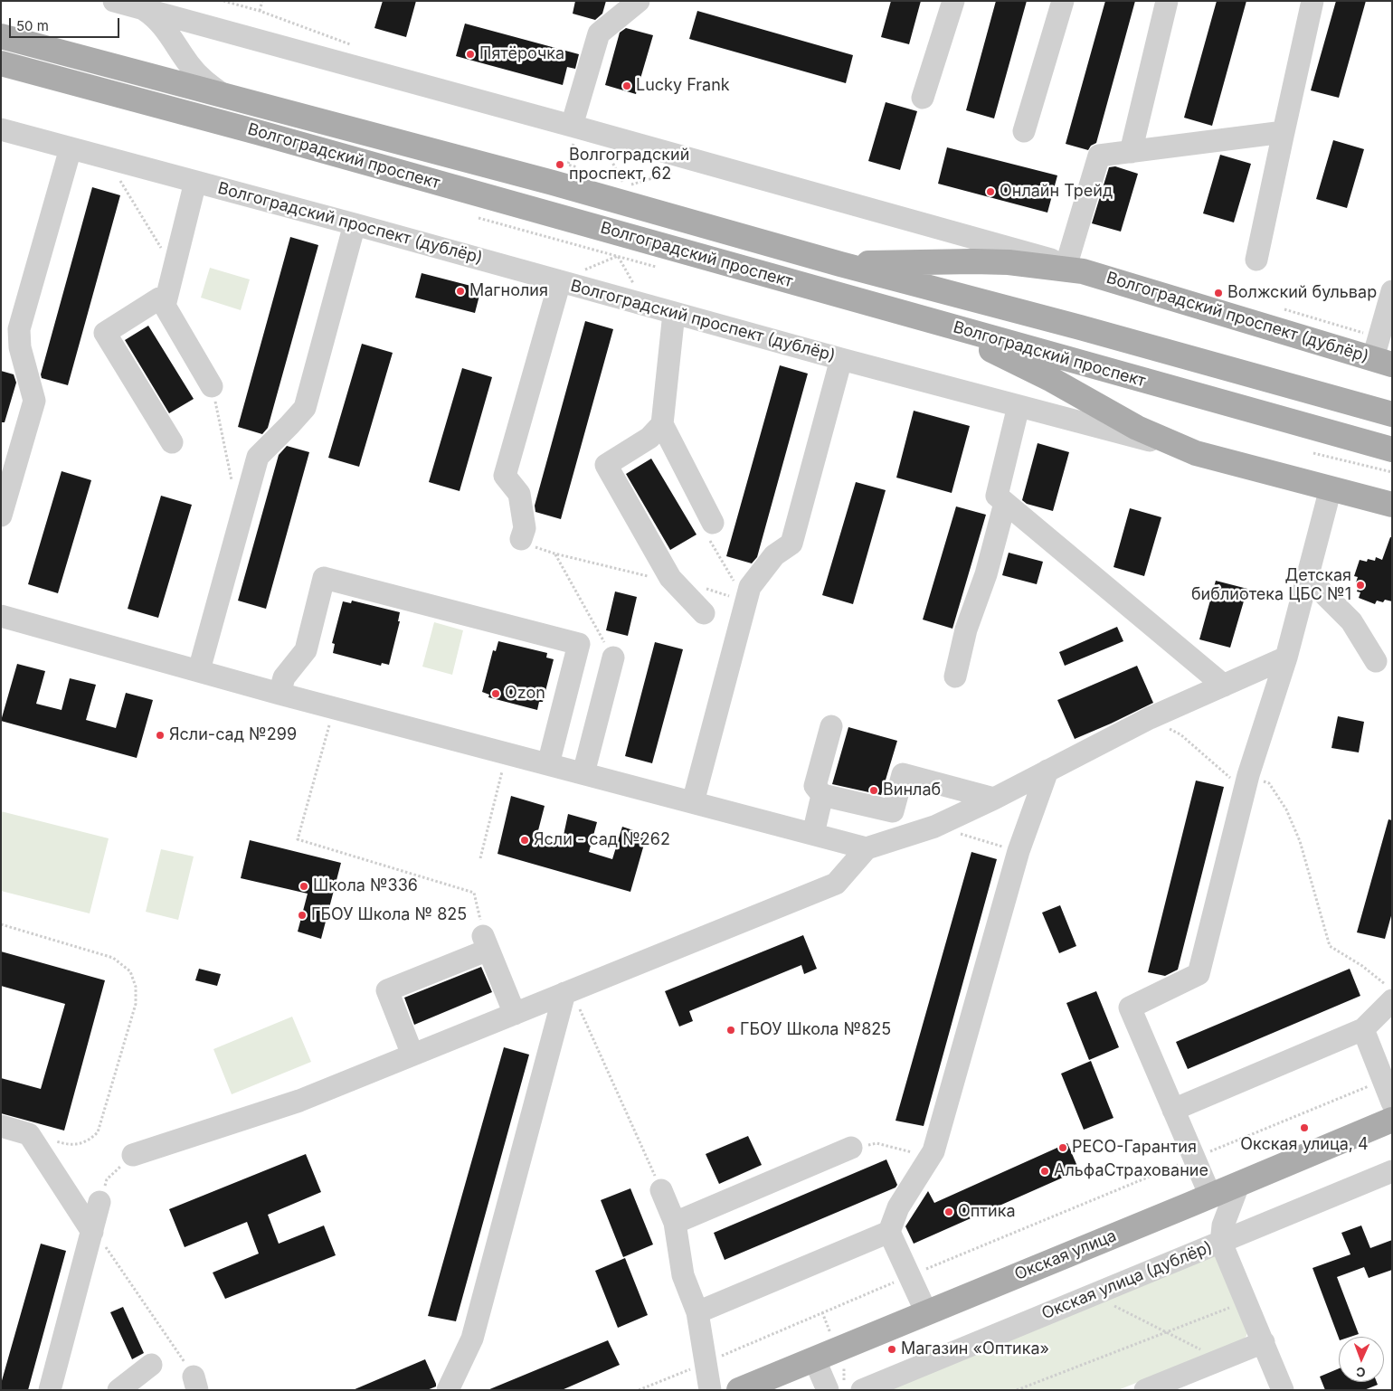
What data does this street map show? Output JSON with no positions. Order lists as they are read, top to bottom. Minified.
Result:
{"streets":{"main road":["Волгоградский проспект","Волгоградский проспект (дублёр)","Окская улица"],"street":["Окская улица (дублёр)"]},"crossings":[["Волгоградский проспект","Волгоградский проспект (дублёр)"]],"places":["Пятёрочка","Lucky Frank","Волгоградский проспект, 62","Онлайн Трейд","Магнолия","Волжский бульвар","Детская библиотека ЦБС №1","Ozon","Ясли-сад №299","Винлаб","Ясли - сад №262","Школа №336","ГБОУ Школа № 825","ГБОУ Школа №825","Окская улица, 4","РЕСО-Гарантия","АльфаСтрахование","Оптика","Магазин «Оптика»"],"scale_bar":"50 m","north":"bottom"}
